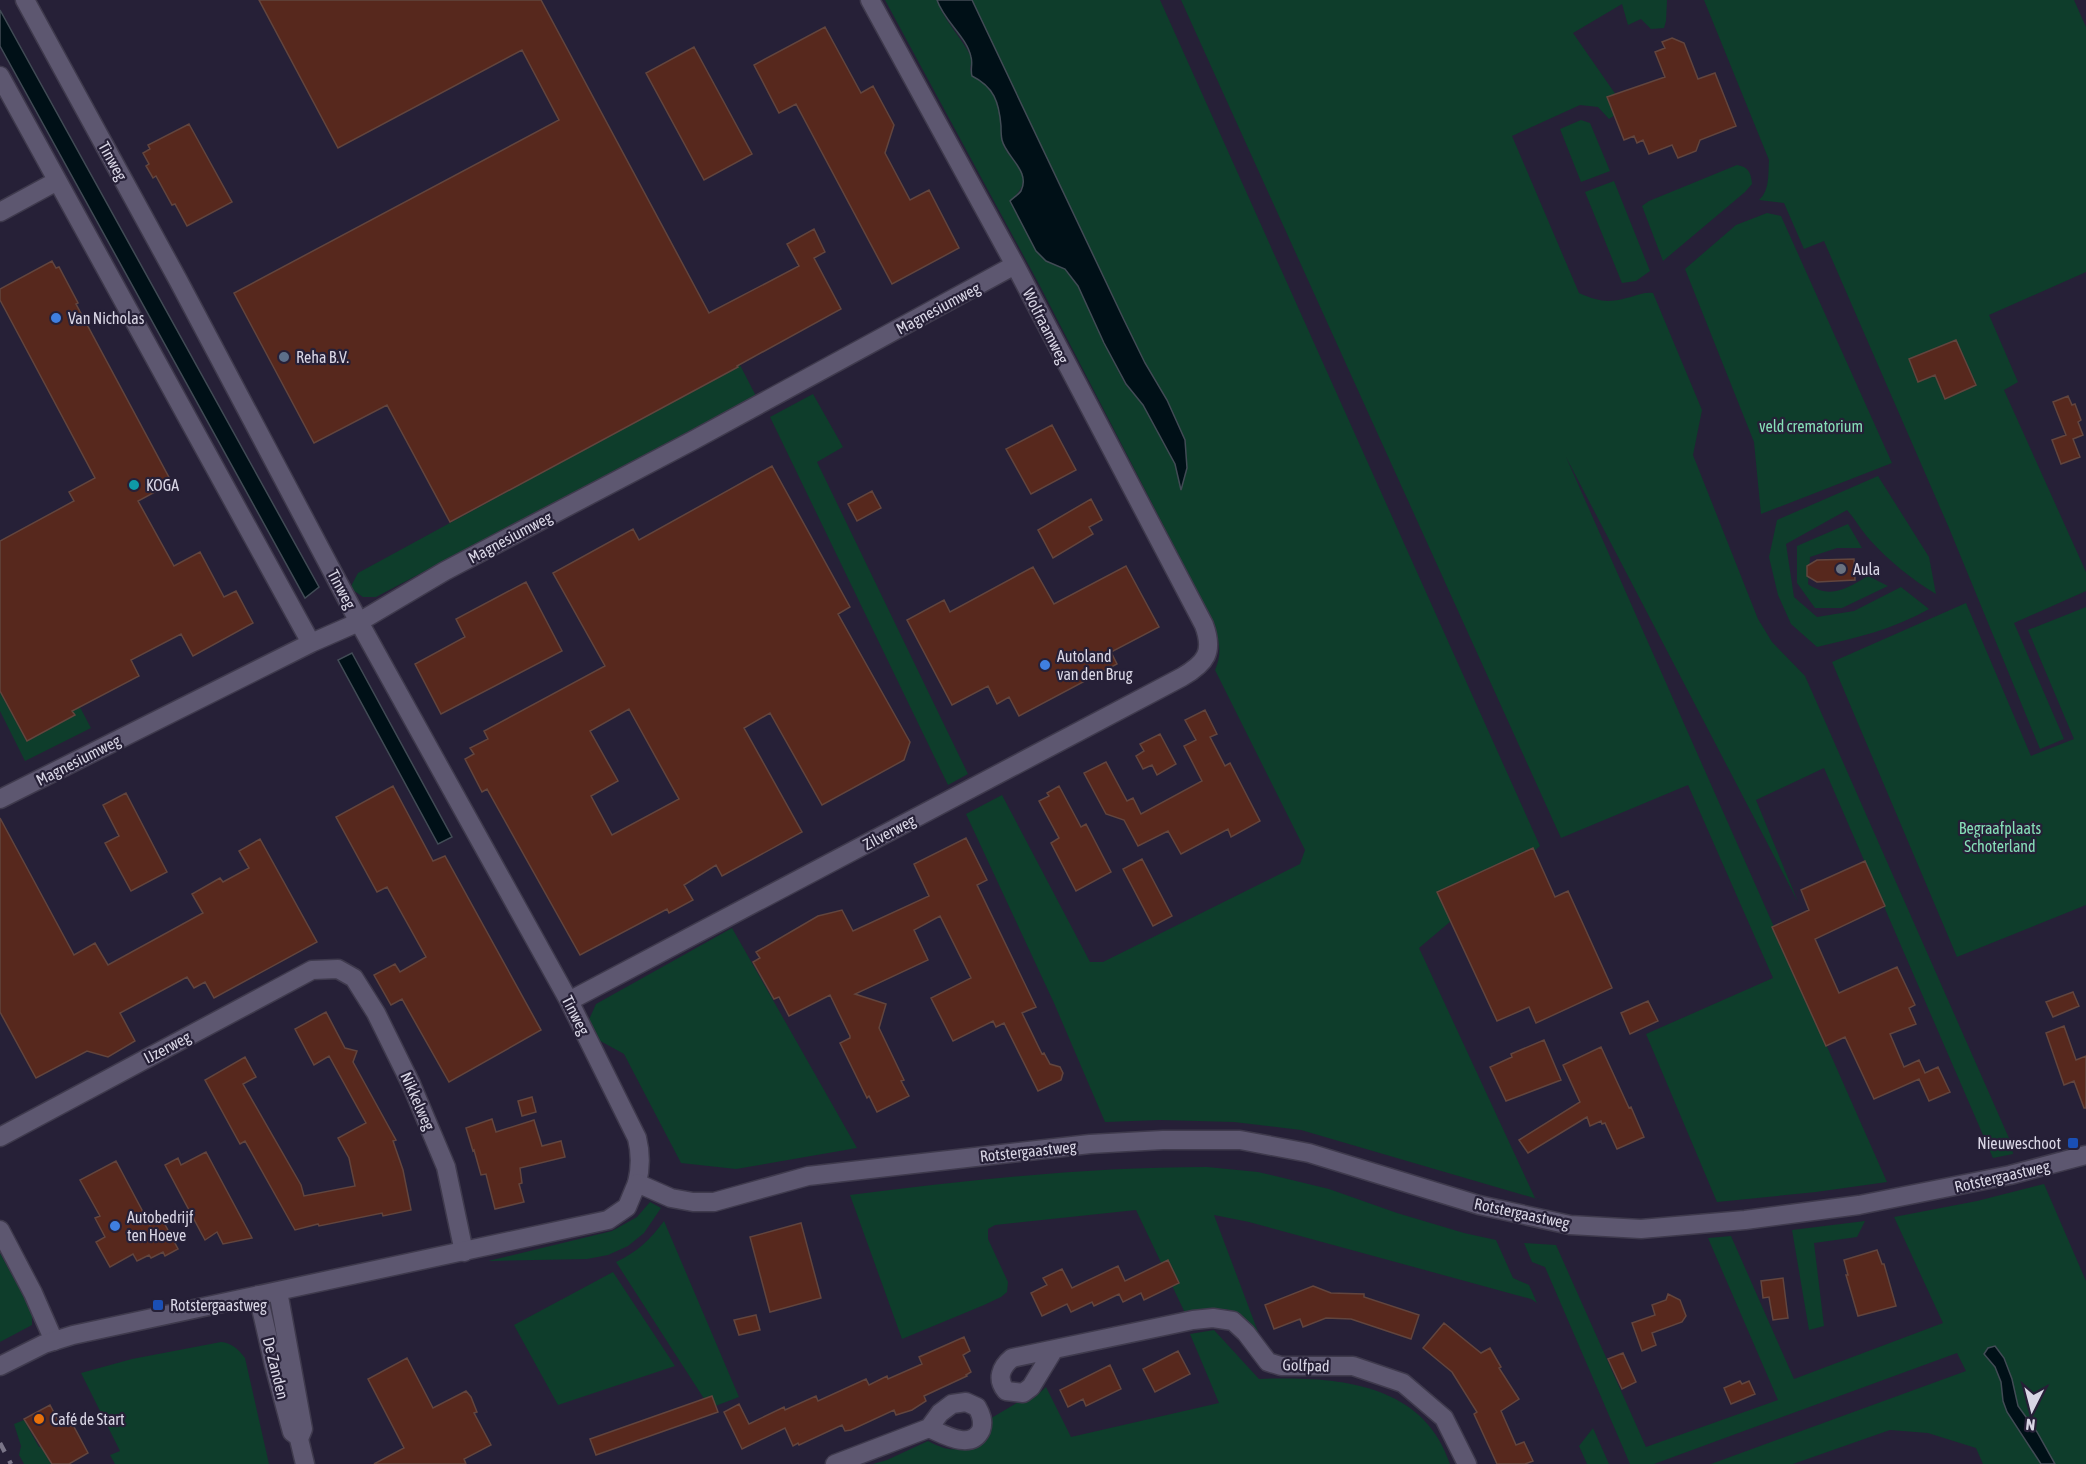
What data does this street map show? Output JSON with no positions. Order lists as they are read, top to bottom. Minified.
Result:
{"streets":{"street":["Tinweg","Magnesiumweg","Wolfraamweg","Zilverweg","IJzerweg","Nikkelweg","Rotstergaastweg","Golfpad","De Zanden"]},"crossings":[["Tinweg","Magnesiumweg"],["Tinweg","Zilverweg"],["Tinweg","Rotstergaastweg"],["Magnesiumweg","Wolfraamweg"],["Wolfraamweg","Zilverweg"],["IJzerweg","Nikkelweg"]],"parks":["veld crematorium","Begraafplaats Schoterland"],"places":{"other":["Van Nicholas","Reha B.V.","KOGA","Aula","Autoland van den Brug","Autobedrijf ten Hoeve","Café de Start"],"transit":["Nieuweschoot","Rotstergaastweg"]},"north":"bottom"}
